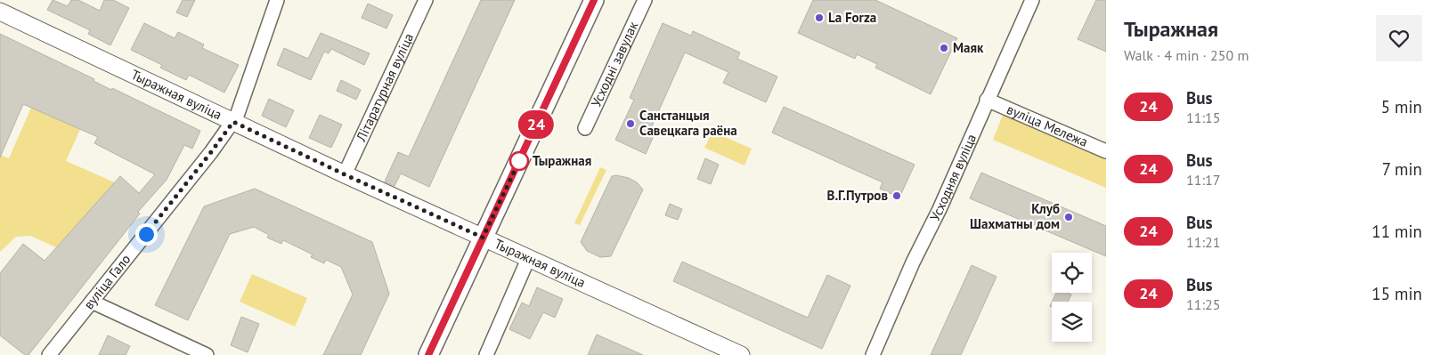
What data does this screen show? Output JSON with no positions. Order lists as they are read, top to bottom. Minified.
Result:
{"streets":{"street":["Усходні завулак","Літаратурная вуліца","Тыражная вуліца","вуліца Мележа","Усходняя вуліца","вуліца Гало"]},"crossings":[["Літаратурная вуліца","Тыражная вуліца"],["Тыражная вуліца","вуліца Гало"],["вуліца Мележа","Усходняя вуліца"]],"places":["La Forza","Маяк","Санстанцыя Савецкага раёна","Тыражная","В.Г.Путров","Клуб Шахматны дом"],"lines":["bus line 24"],"page":{"on_map":"24","heading":["Тыражная","Walk · 4 min · 250 m"],"list":[{"mark":"24","name":"Bus","note":"11:15","value":"5 min"},{"mark":"24","name":"Bus","note":"11:17","value":"7 min"},{"mark":"24","name":"Bus","note":"11:21","value":"11 min"},{"mark":"24","name":"Bus","note":"11:25","value":"15 min"}]}}
